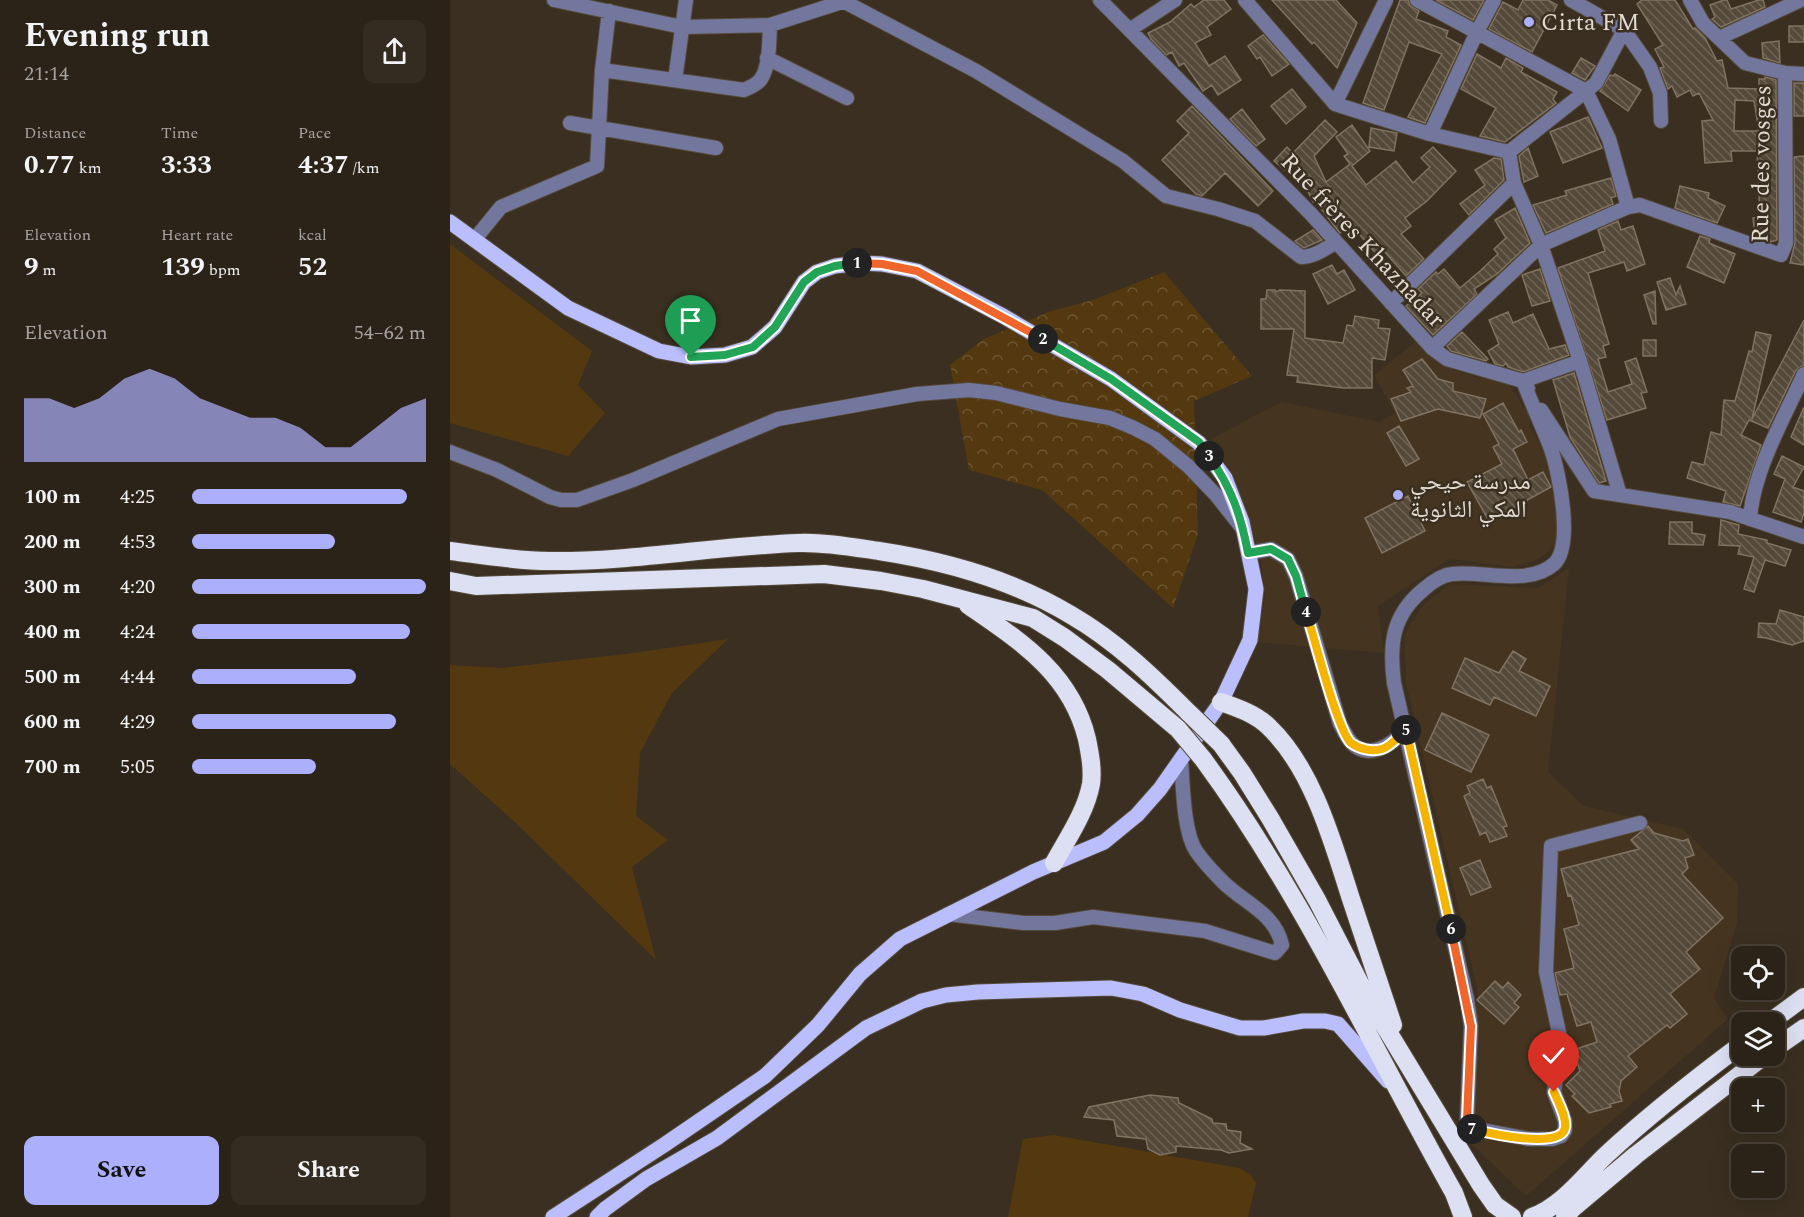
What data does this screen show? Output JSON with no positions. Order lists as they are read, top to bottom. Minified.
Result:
{"streets":{"street":["Rue des vosges","Rue frères Khaznadar"]},"places":["Cirta FM","مدرسة حيحي المكي الثانوية"],"page":{"heading":["Evening run","21:14"],"stats":[["Distance","0.77 km"],["Time","3:33"],["Pace","4:37 /km"],["Elevation","9 m"],["Heart rate","139 bpm"],["kcal","52"]],"pins":["1","2","3","4","5","6","7"],"chart":["Elevation","54–62 m"],"list":[{"name":"100 m","note":"4:25"},{"name":"200 m","note":"4:53"},{"name":"300 m","note":"4:20"},{"name":"400 m","note":"4:24"},{"name":"500 m","note":"4:44"},{"name":"600 m","note":"4:29"},{"name":"700 m","note":"5:05"}],"map_buttons":["+","−"],"buttons":["Save","Share"]}}
